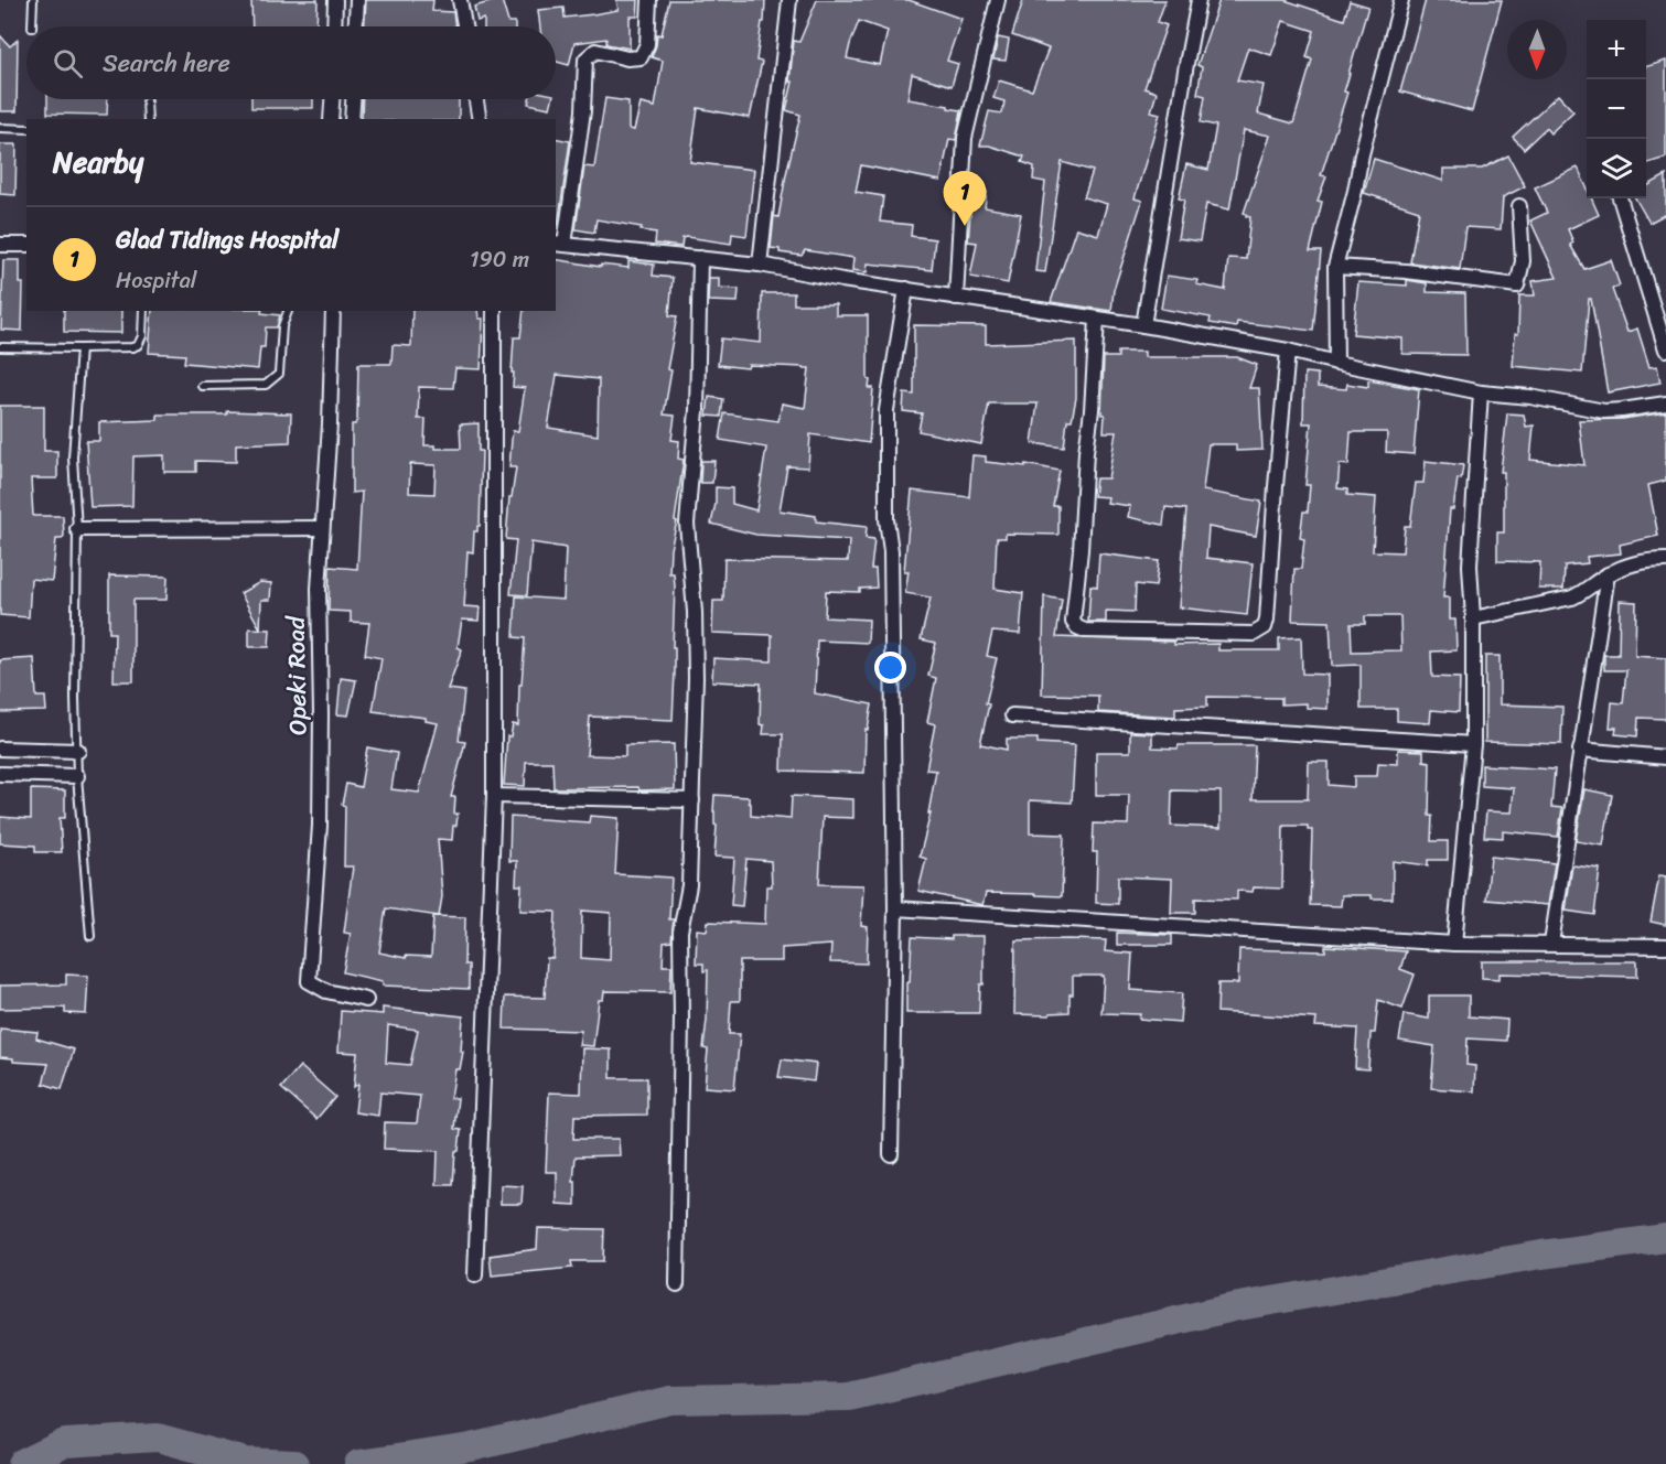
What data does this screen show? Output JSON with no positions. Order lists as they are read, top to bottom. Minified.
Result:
{"streets":{"street":["Opeki Road"]},"north":"bottom","page":{"map_buttons":["+","−"],"search":"Search here","heading":"Nearby","pins":"1","list":[{"mark":"1","name":"Glad Tidings Hospital","note":"Hospital","value":"190 m"}]}}
